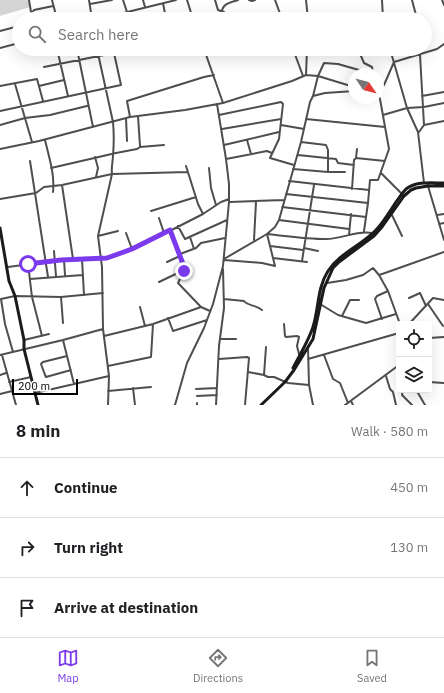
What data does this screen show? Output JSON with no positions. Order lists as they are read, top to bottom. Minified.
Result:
{"scale_bar":"200 m","north":"bottom right","page":{"search":"Search here","scale":"200 m","heading":["8 min","Walk · 580 m"],"list":[["Continue","450 m"],["Turn right","130 m"],"Arrive at destination"],"nav":["Map","Directions","Saved"]}}
